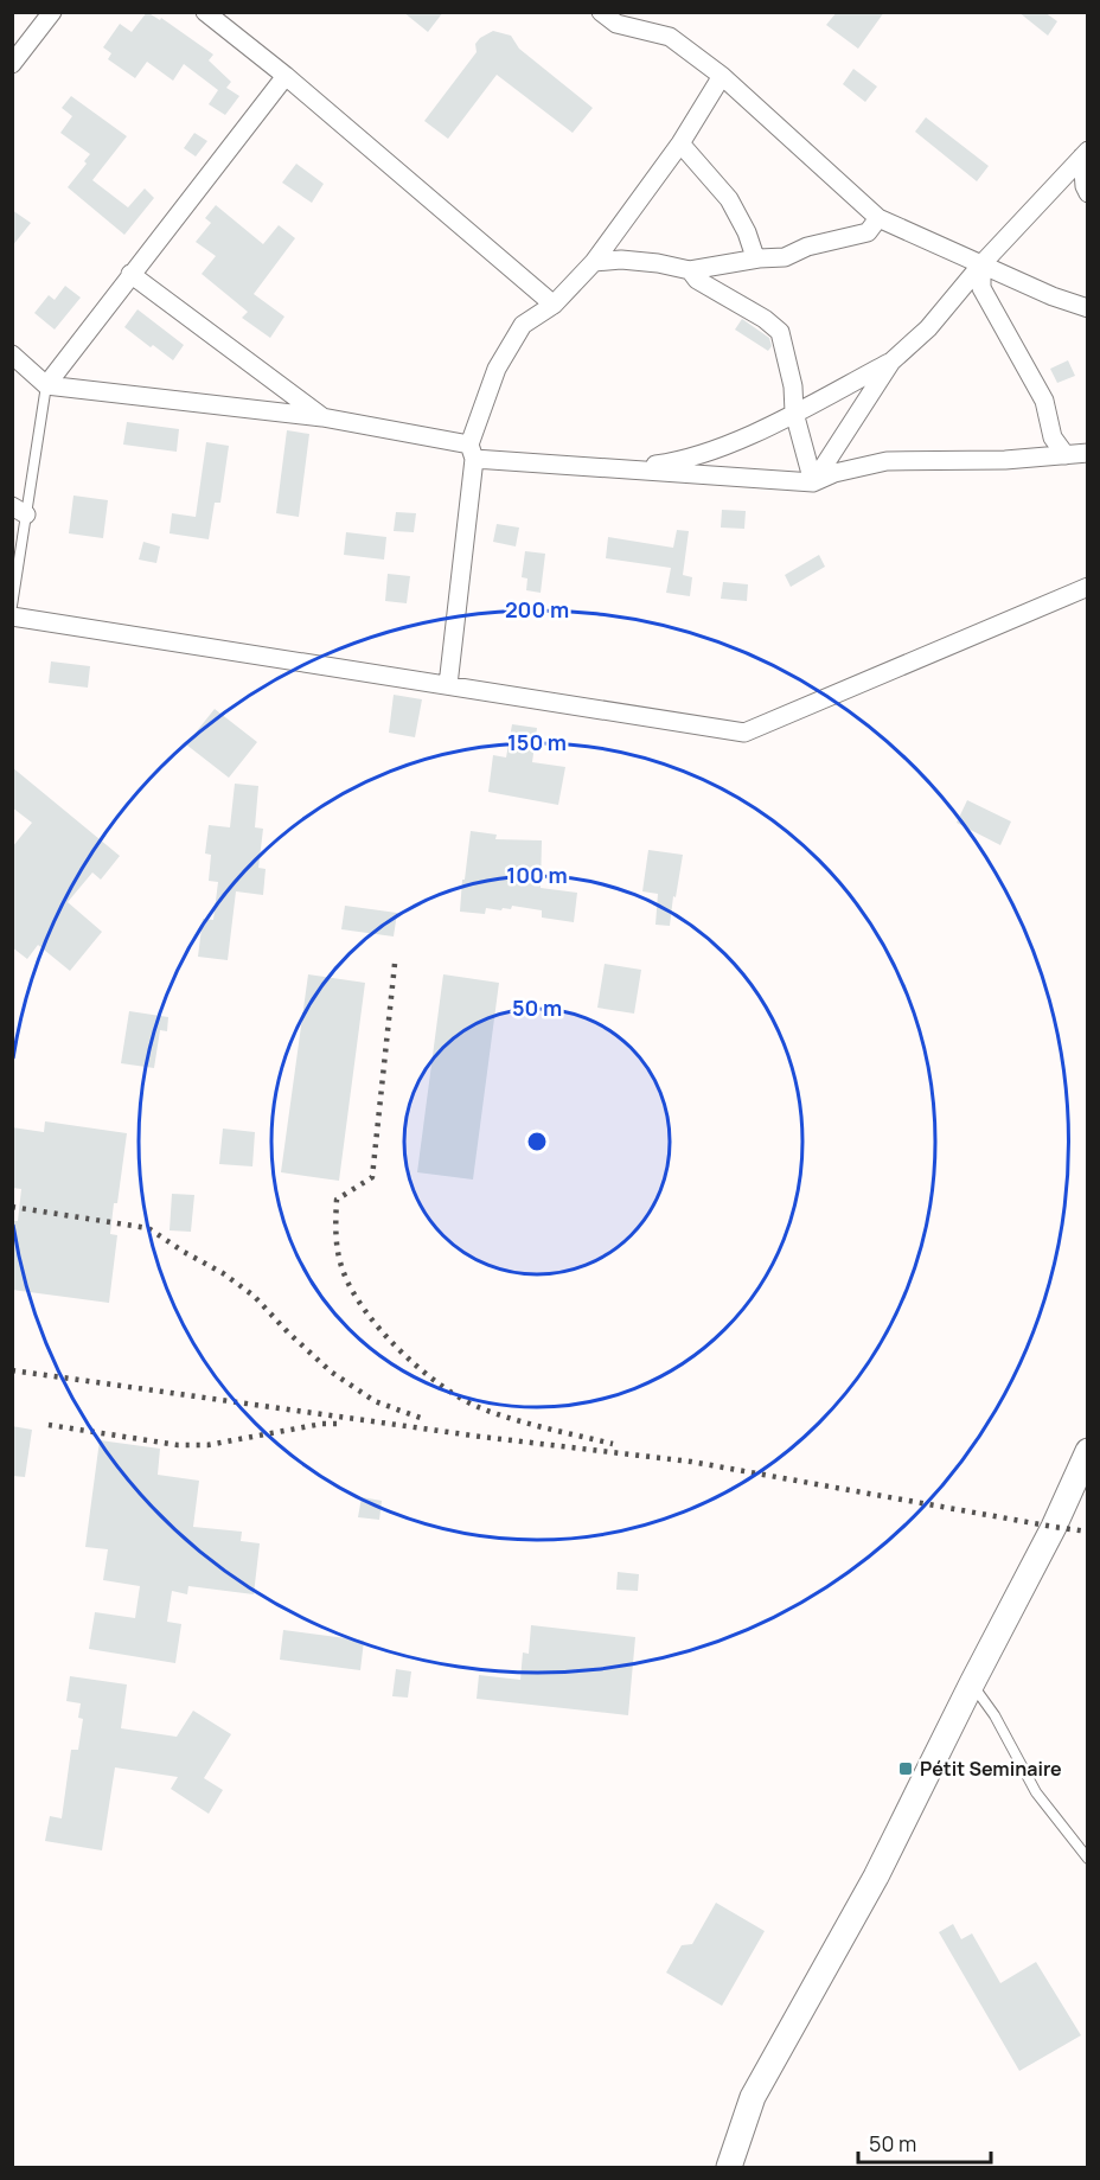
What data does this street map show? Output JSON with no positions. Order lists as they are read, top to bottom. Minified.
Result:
{"places":{"transit":["Pétit Seminaire"]},"scale_bar":"50 m","rings":["200 m","150 m","100 m","50 m"]}
